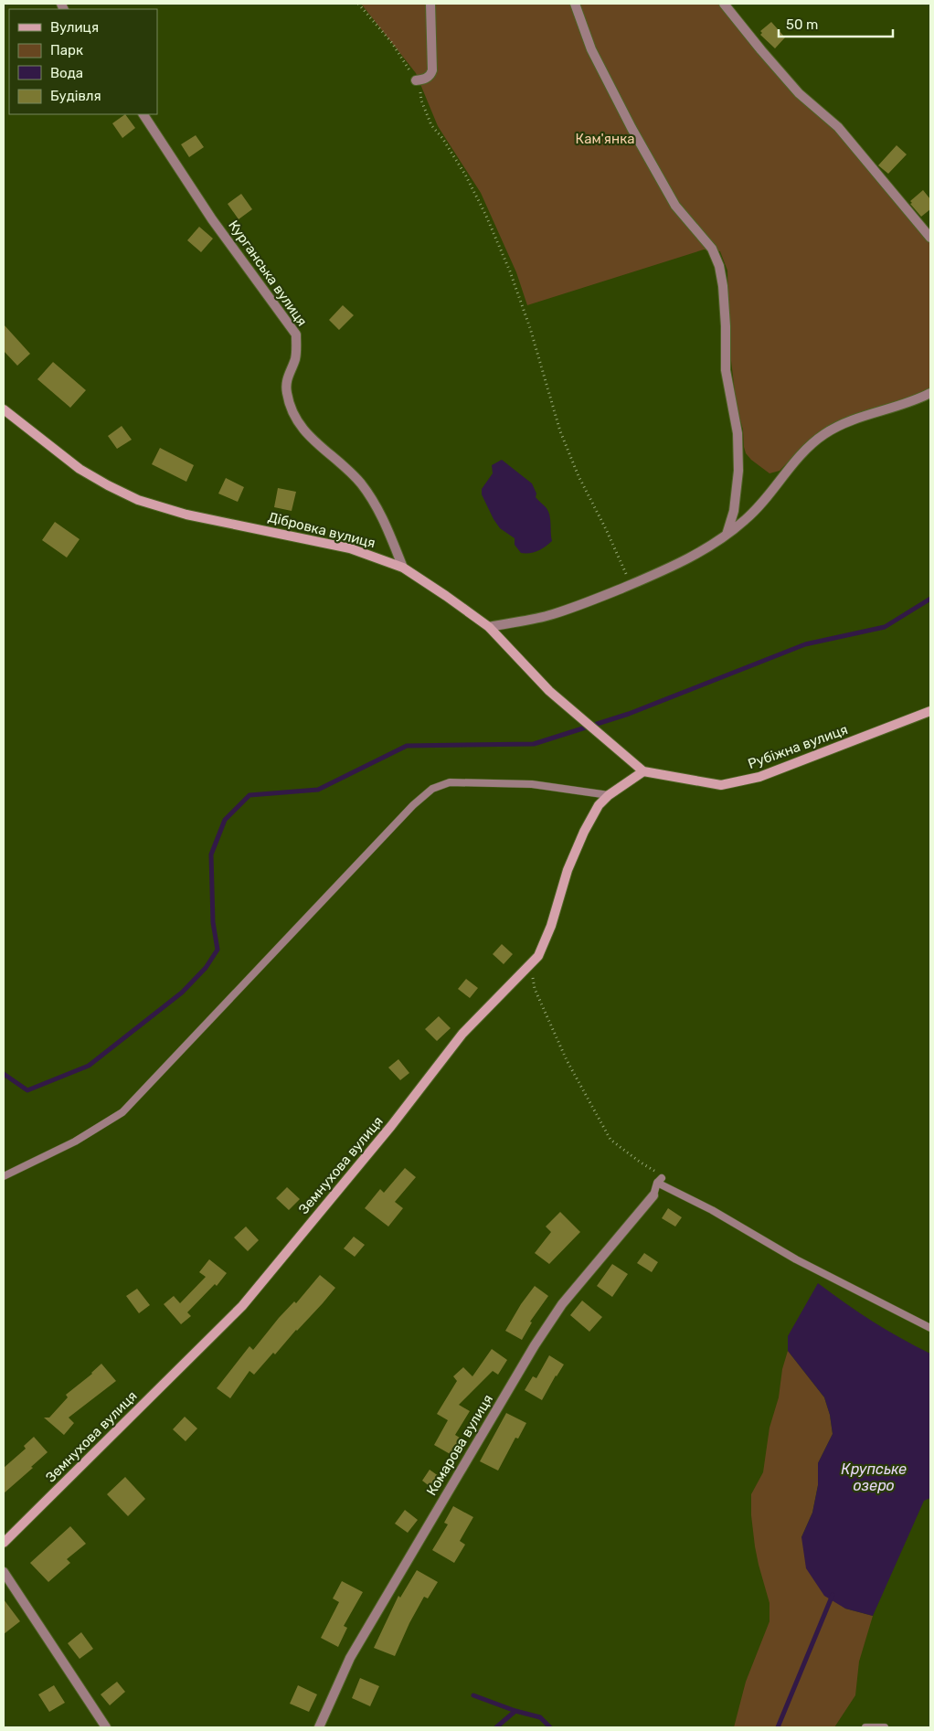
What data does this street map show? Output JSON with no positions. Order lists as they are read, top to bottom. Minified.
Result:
{"streets":{"street":["Курганська вулиця","Дібровка вулиця","Рубіжна вулиця","Земнухова вулиця","Комарова вулиця"]},"crossings":[["Курганська вулиця","Дібровка вулиця"],["Дібровка вулиця","Рубіжна вулиця"],["Дібровка вулиця","Земнухова вулиця"],["Рубіжна вулиця","Земнухова вулиця"]],"water":["Крупське озеро"],"parks":["Кам'янка"],"legend":["Вулиця","Парк","Вода","Будівля"],"scale_bar":"50 m"}
